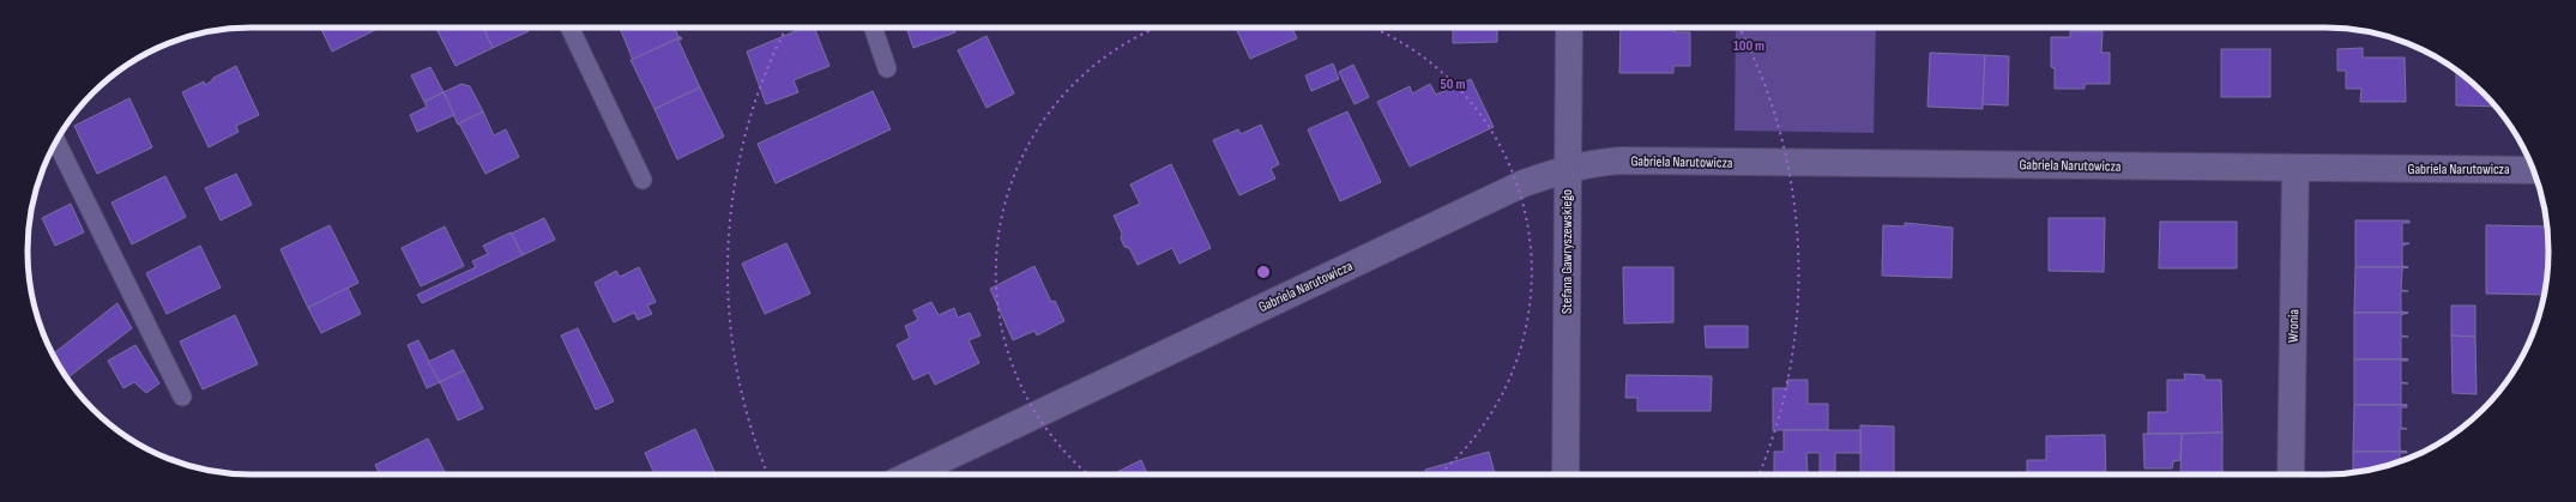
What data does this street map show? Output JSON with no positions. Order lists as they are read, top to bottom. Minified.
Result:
{"streets":{"street":["Gabriela Narutowicza","Stefana Gawryszewskiego","Wronia"]},"crossings":[["Gabriela Narutowicza","Stefana Gawryszewskiego"],["Gabriela Narutowicza","Wronia"]],"rings":["100 m","50 m"]}
